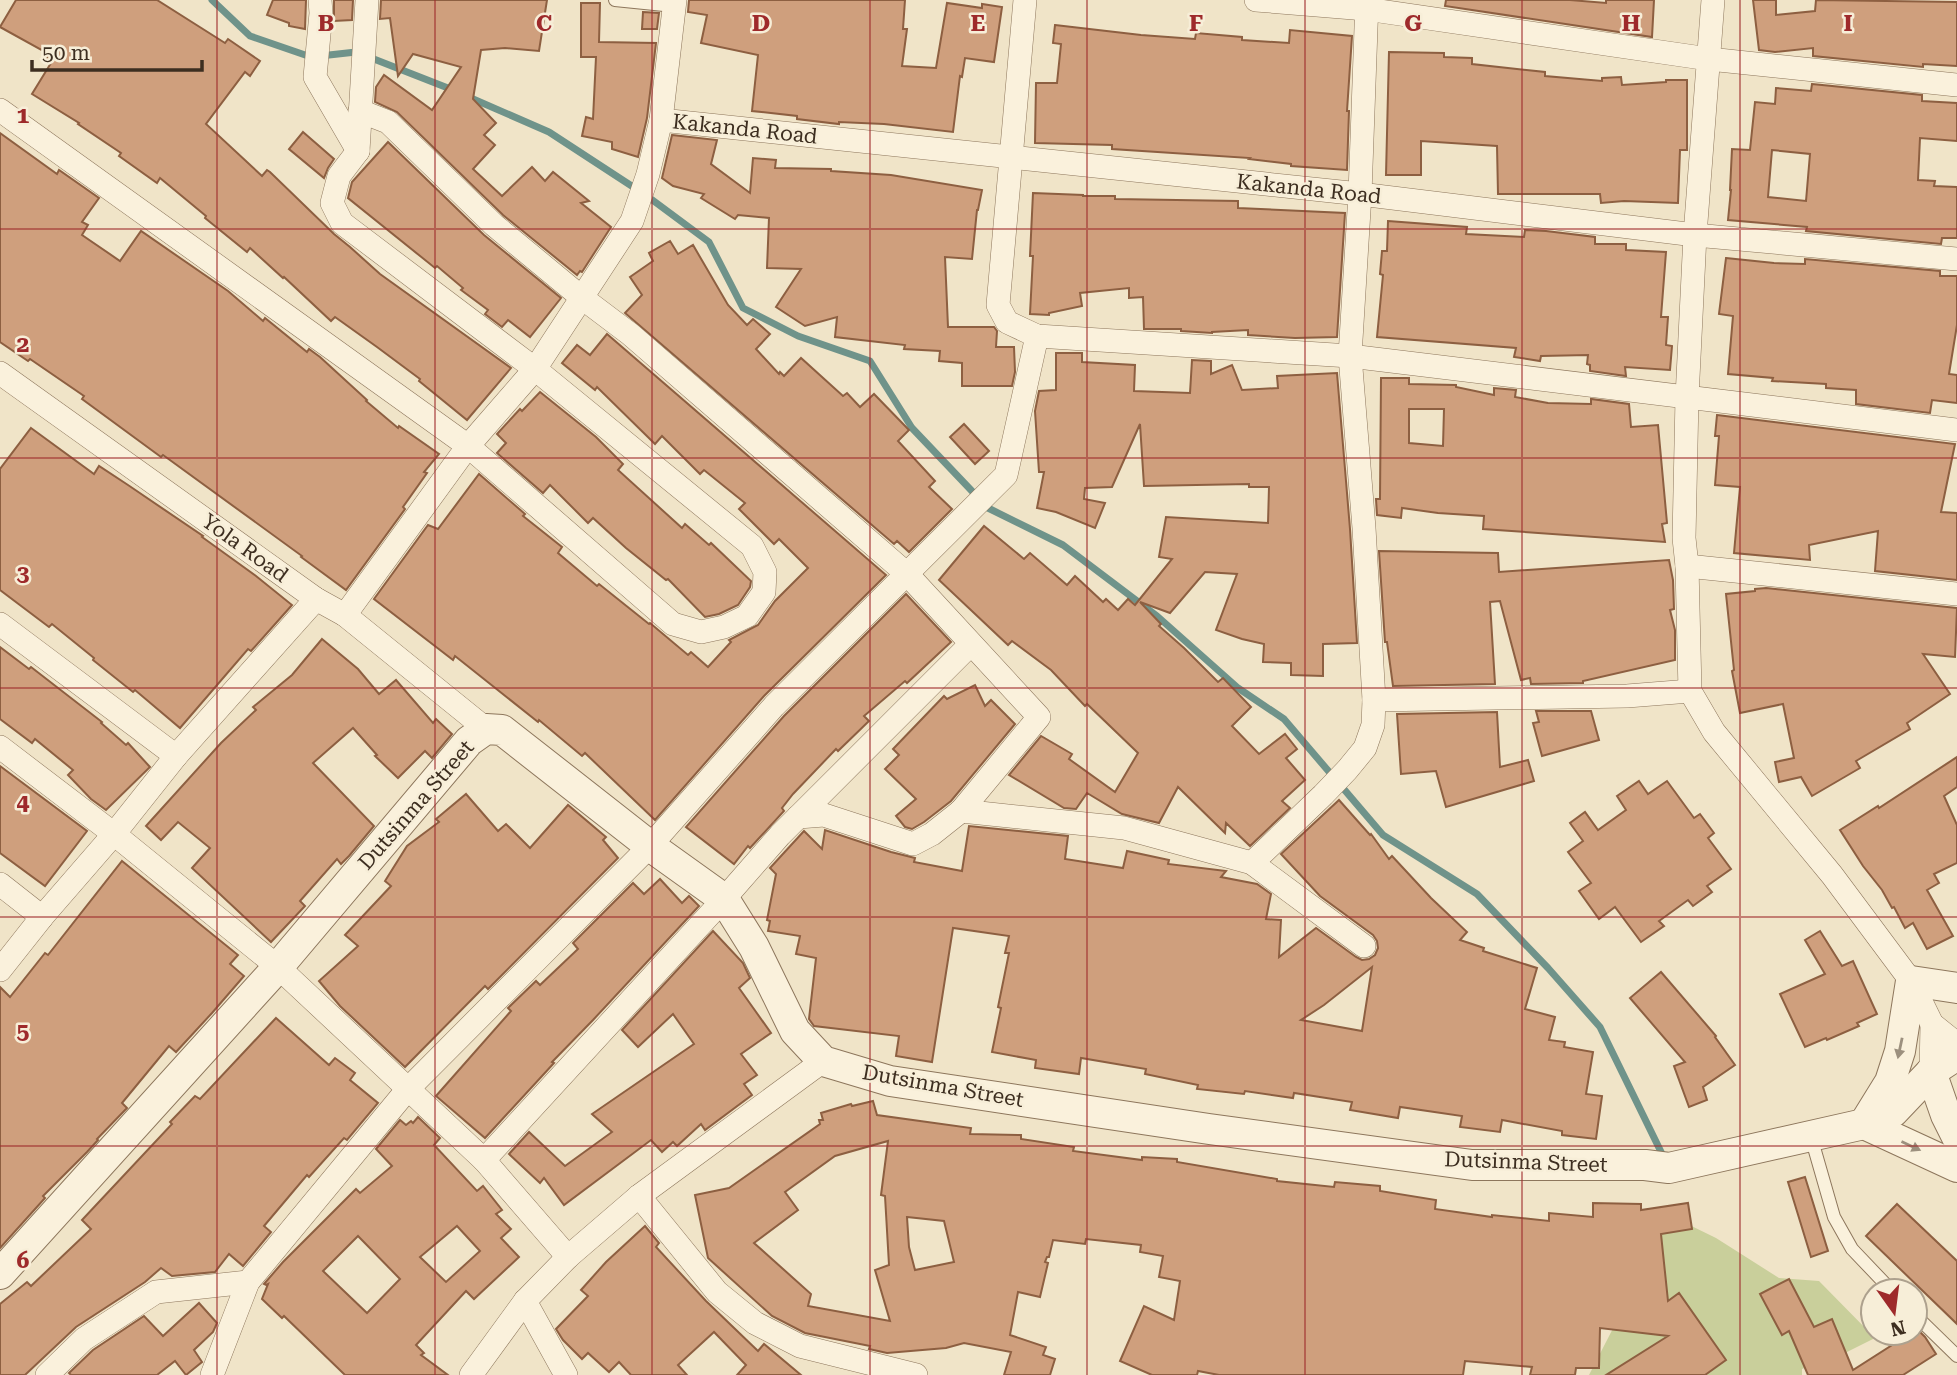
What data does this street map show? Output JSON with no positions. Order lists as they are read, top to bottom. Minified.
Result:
{"streets":{"street":["Kakanda Road","Yola Road","Dutsinma Street"]},"crossings":[["Yola Road","Dutsinma Street"]],"scale_bar":"50 m","north":"bottom","grid":{"columns":["B","C","D","E","F","G","H","I"],"rows":["1","2","3","4","5","6"]}}
